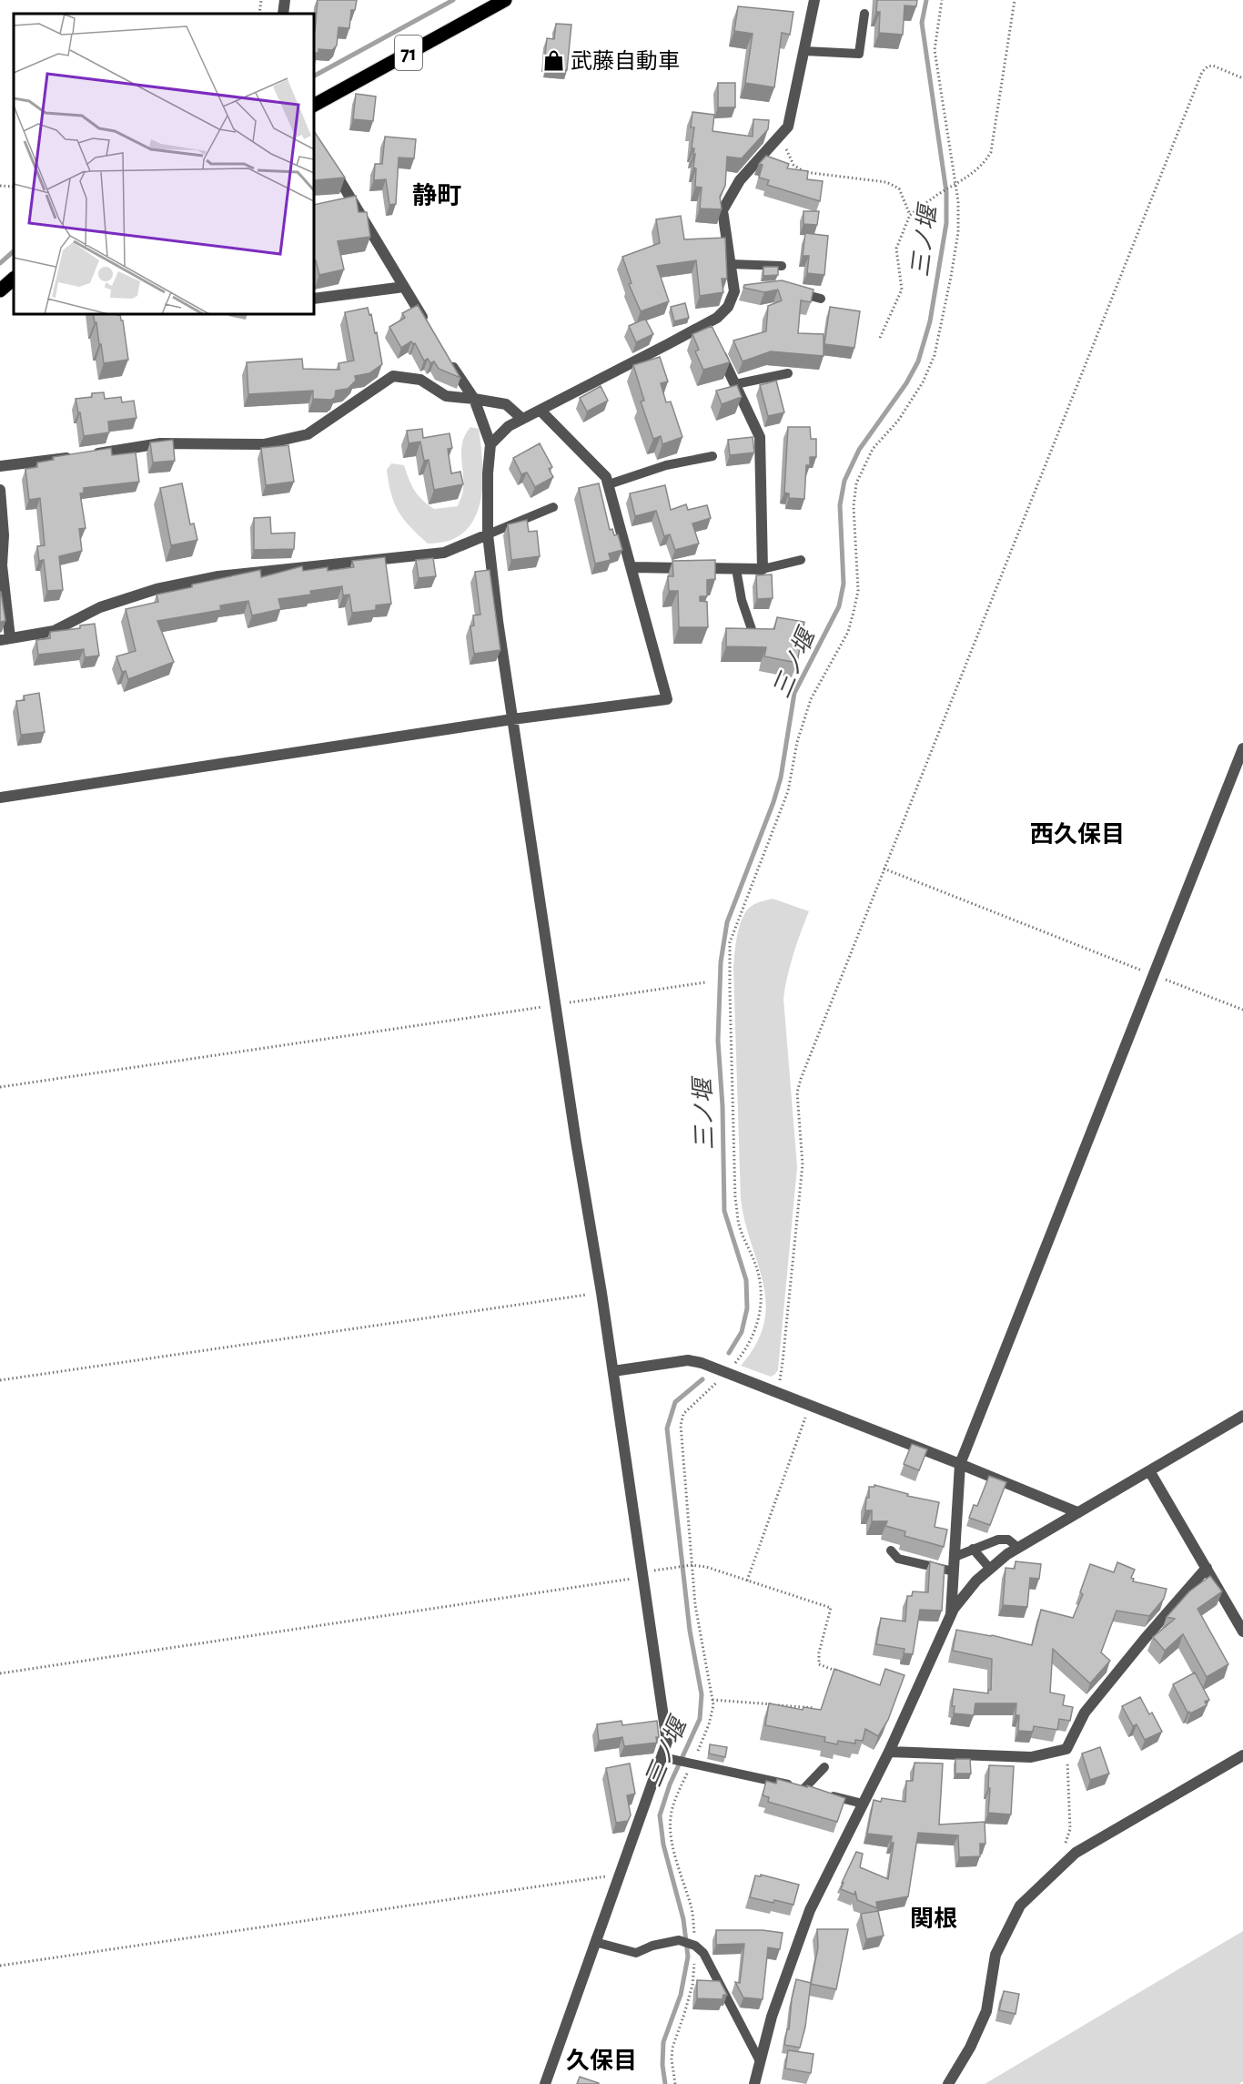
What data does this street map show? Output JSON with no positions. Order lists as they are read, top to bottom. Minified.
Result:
{"streets":{"main road":["71"]},"districts":["静町","西久保目","関根","久保目"],"water":["三ノ堰"],"places":{"shop":["武藤自動車"]}}
